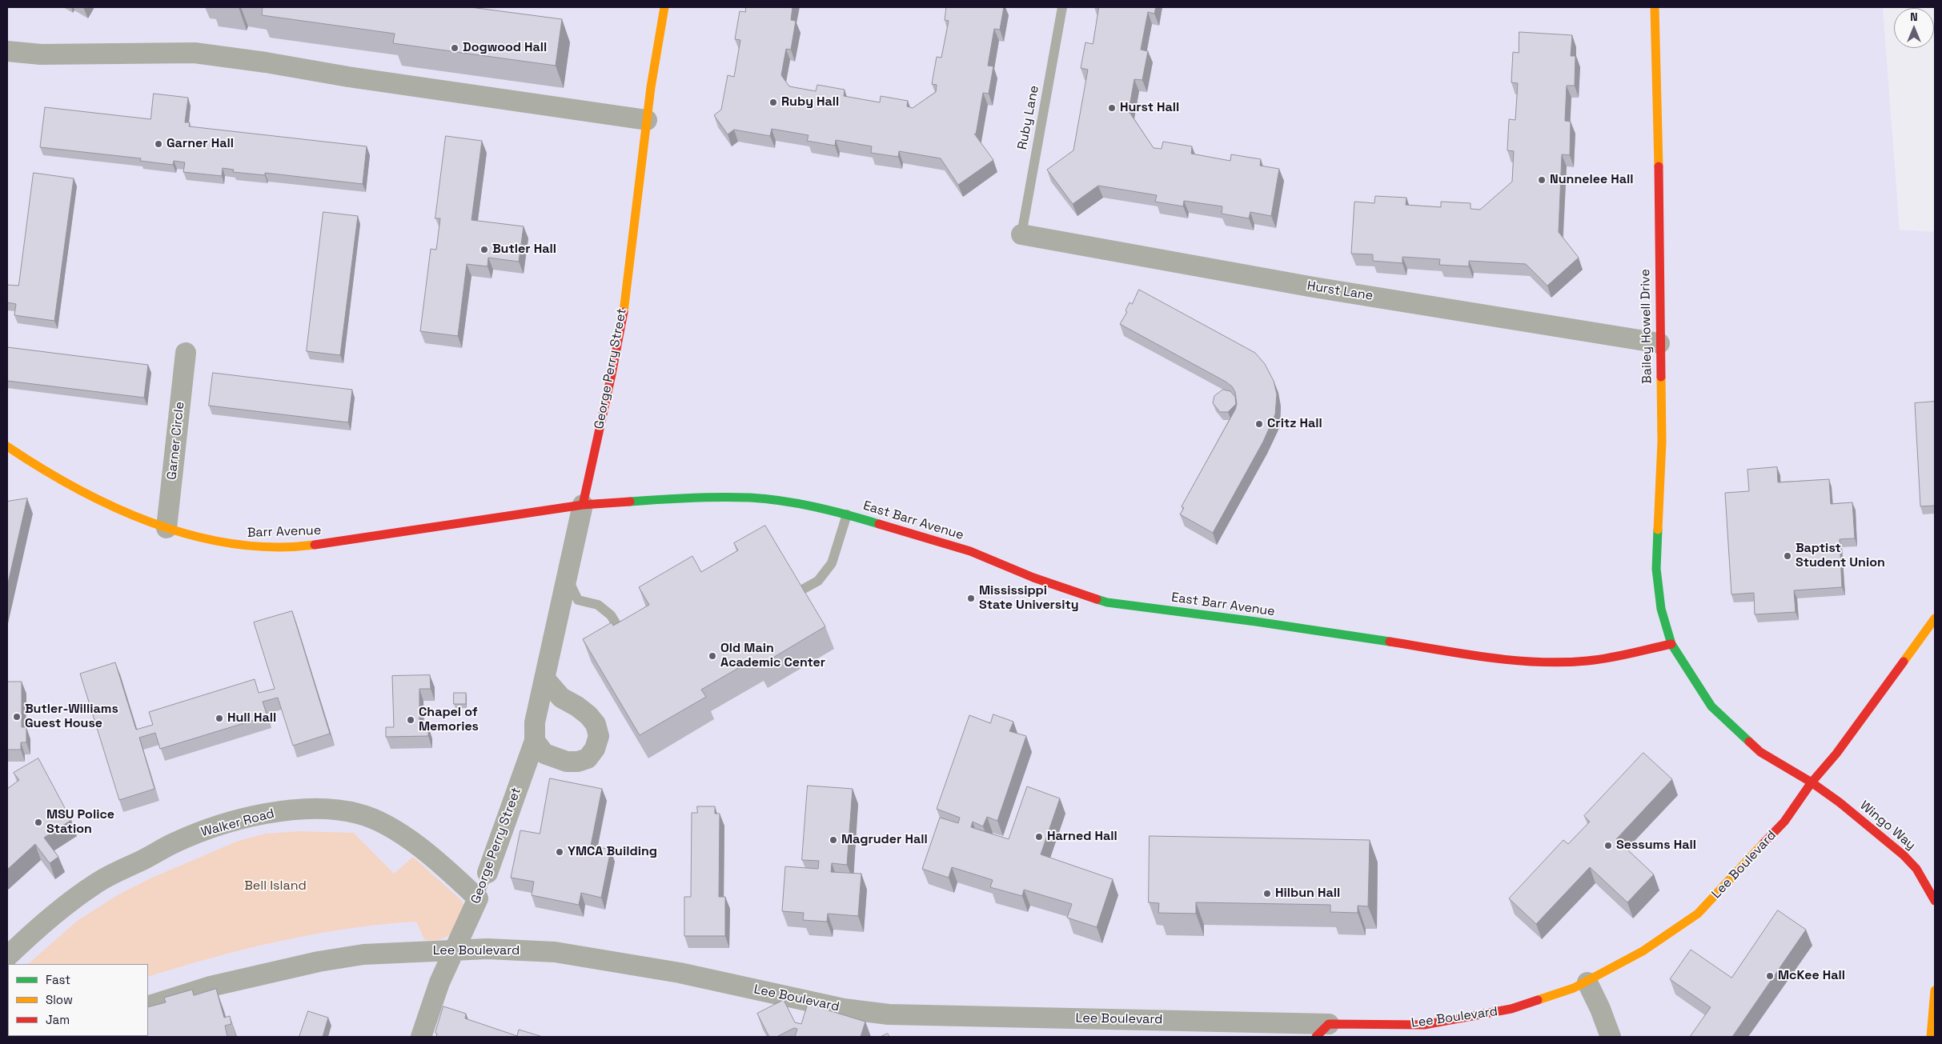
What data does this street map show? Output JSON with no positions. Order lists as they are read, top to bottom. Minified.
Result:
{"streets":{"street":["Hurst Lane","Bailey Howell Drive","George Perry Street","Garner Circle","East Barr Avenue","Barr Avenue","Walker Road","Wingo Way","Lee Boulevard"],"lane":["Ruby Lane"]},"crossings":[["Ruby Lane","Hurst Lane"],["Hurst Lane","Bailey Howell Drive"],["Bailey Howell Drive","East Barr Avenue"],["George Perry Street","East Barr Avenue"],["George Perry Street","Barr Avenue"],["George Perry Street","Walker Road"],["George Perry Street","Lee Boulevard"],["Garner Circle","Barr Avenue"],["East Barr Avenue","Barr Avenue"],["Wingo Way","Lee Boulevard"]],"parks":["Bell Island"],"places":["Dogwood Hall","Ruby Hall","Hurst Hall","Garner Hall","Nunnelee Hall","Butler Hall","Critz Hall","Baptist Student Union","Mississippi State University","Old Main Academic Center","Butler-Williams Guest House","Hull Hall","Chapel of Memories","MSU Police Station","Harned Hall","Magruder Hall","Sessums Hall","YMCA Building","Hilbun Hall","McKee Hall"],"legend":["Fast","Slow","Jam"],"north":"top"}
